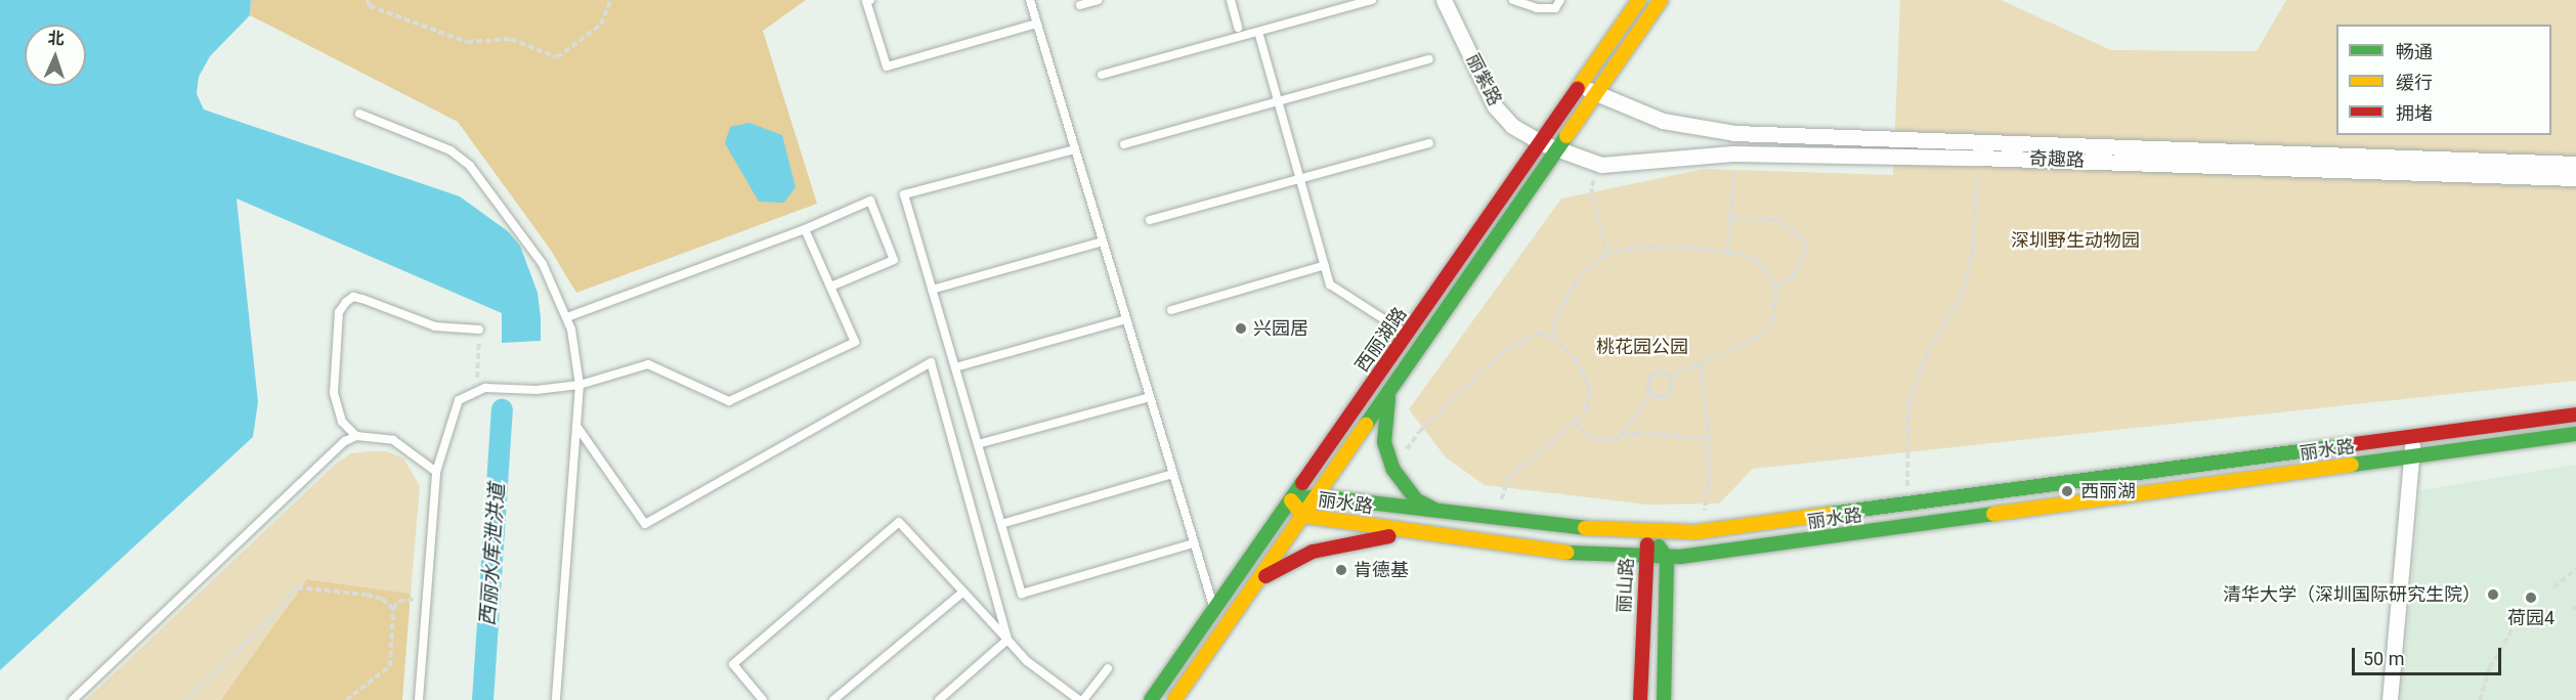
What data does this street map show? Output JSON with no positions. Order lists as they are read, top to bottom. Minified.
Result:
{"streets":{"main road":["西丽湖路","丽水路","丽山路"],"street":["丽紫路","奇趣路"]},"crossings":[["丽紫路","奇趣路"],["丽紫路","西丽湖路"],["奇趣路","西丽湖路"],["西丽湖路","丽水路"],["丽水路","丽山路"]],"water":["西丽水库泄洪道"],"parks":["深圳野生动物园","桃花园公园"],"places":["兴园居","西丽湖","肯德基","清华大学（深圳国际研究生院）","荷园4"],"legend":["畅通","缓行","拥堵"],"scale_bar":"50 m","north":"top"}
